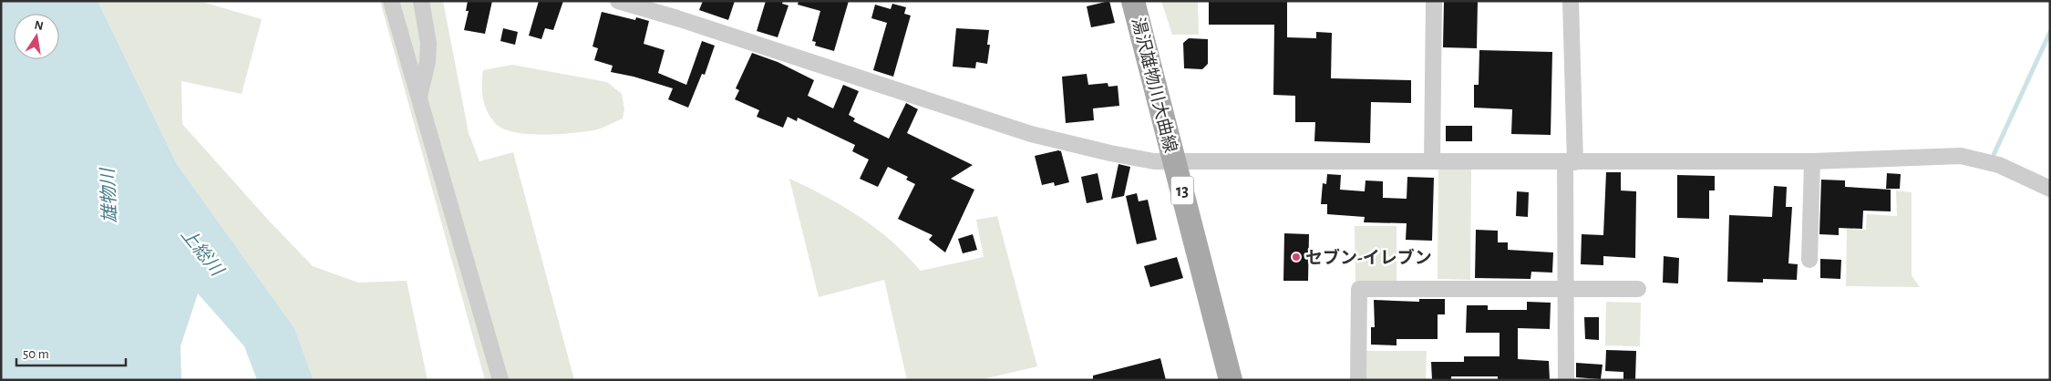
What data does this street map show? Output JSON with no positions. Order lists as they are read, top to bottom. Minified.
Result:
{"streets":{"main road":["湯沢雄物川大曲線","13"]},"water":["雄物川","上総川"],"places":["セブン-イレブン"],"scale_bar":"50 m","north":"top"}
